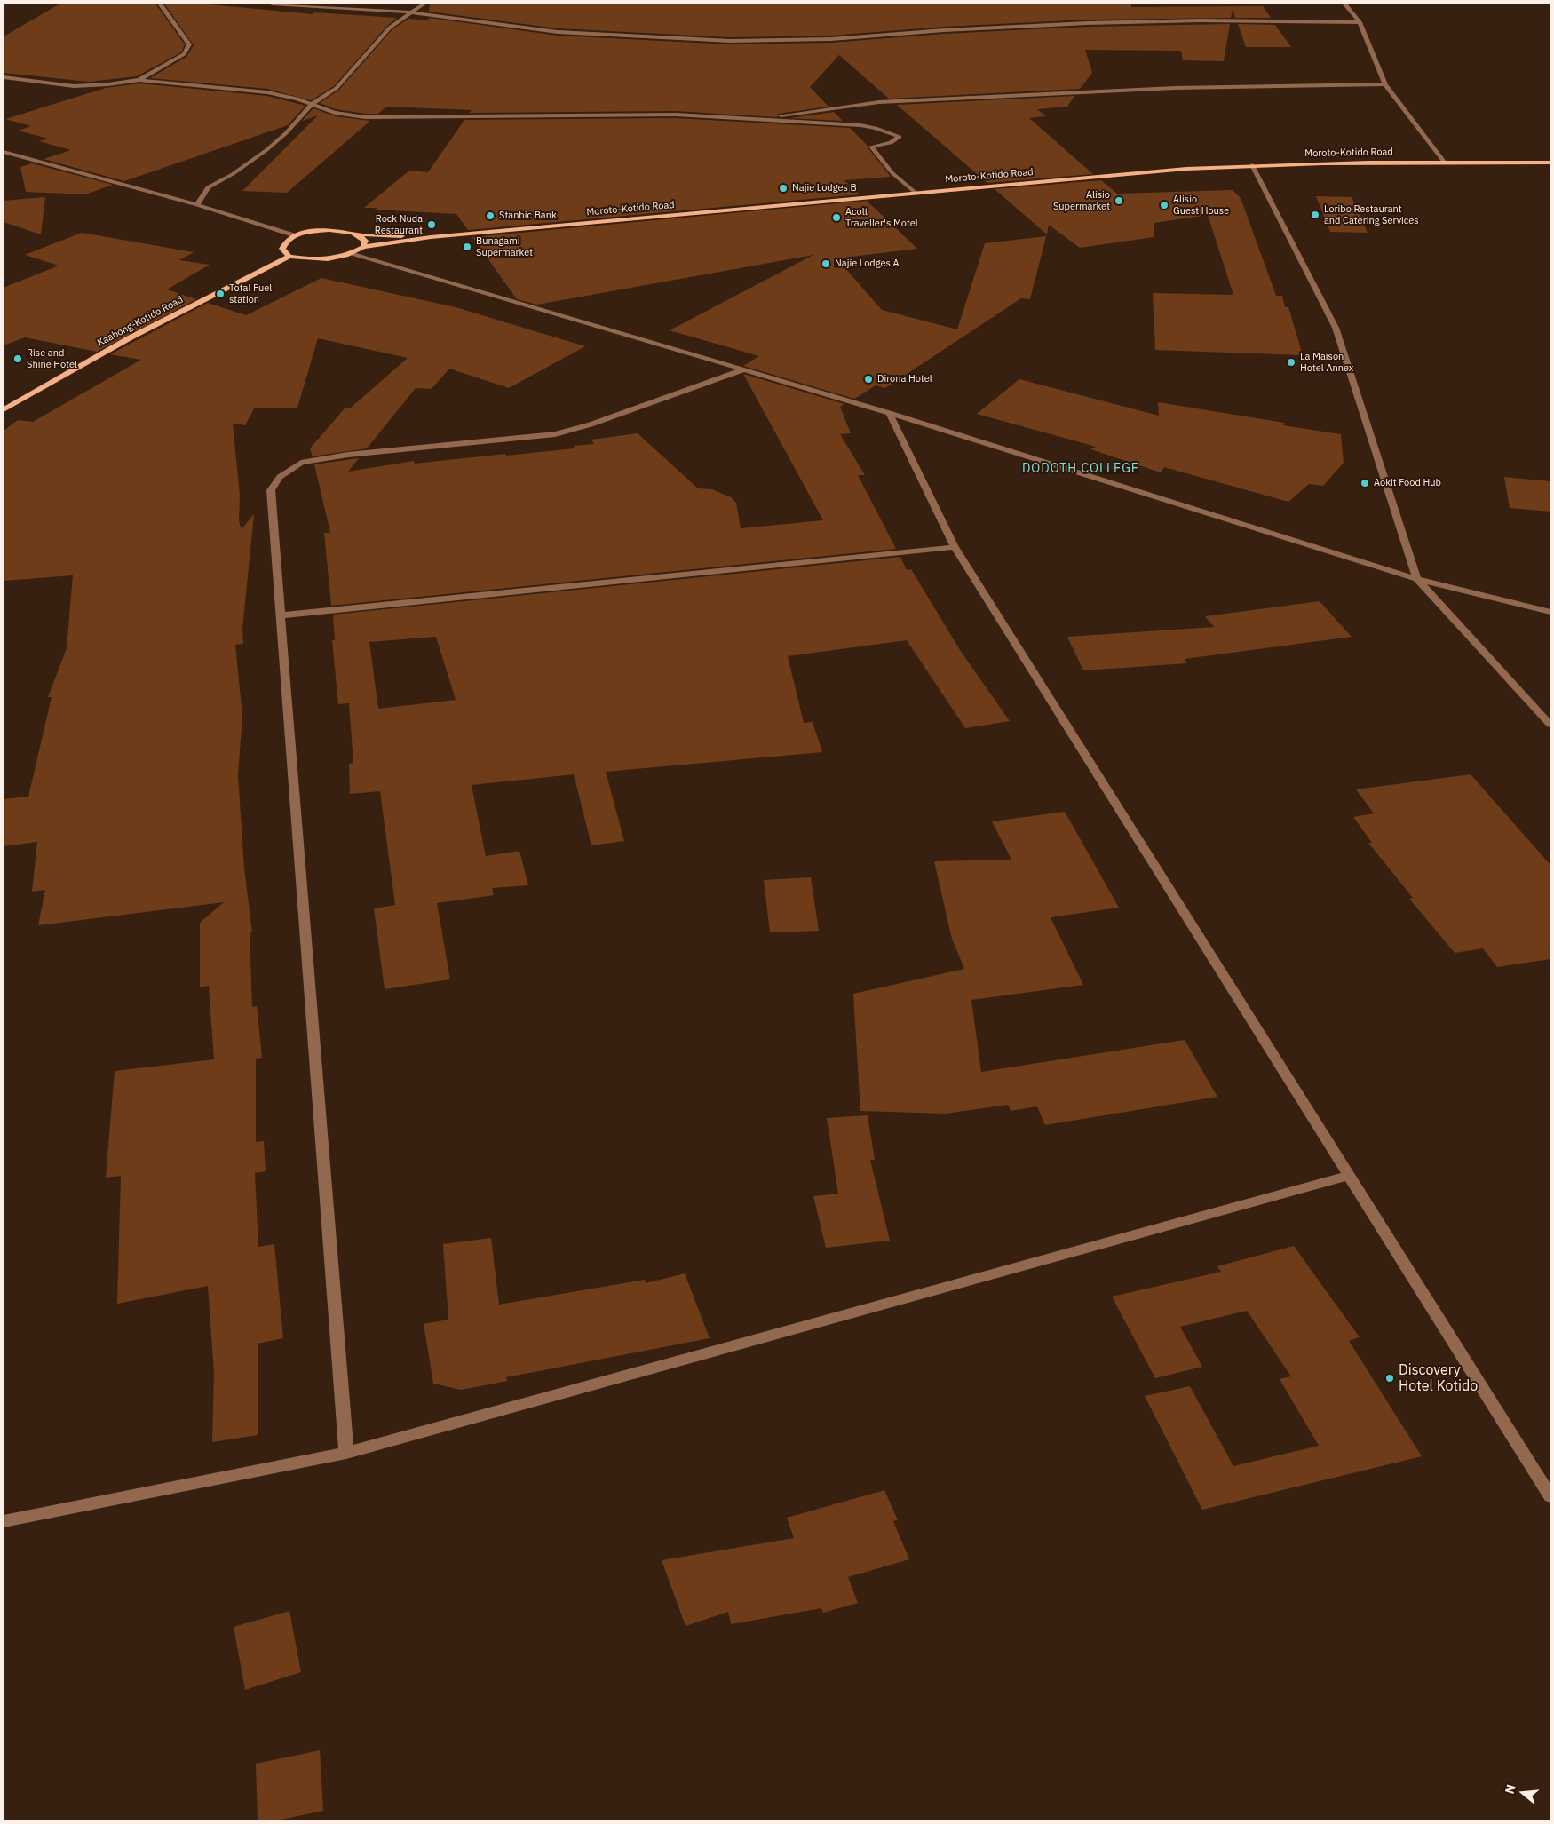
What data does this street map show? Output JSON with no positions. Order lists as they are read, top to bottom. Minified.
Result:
{"streets":{"main road":["Moroto-Kotido Road","Kaabong-Kotido Road"]},"districts":["DODOTH COLLEGE"],"places":["Najie Lodges B","Alisio Supermarket","Alisio Guest House","Loribo Restaurant and Catering Services","Stanbic Bank","Acolt Traveller's Motel","Rock Nuda Restaurant","Bunagami Supermarket","Najie Lodges A","Total Fuel station","Rise and Shine Hotel","La Maison Hotel Annex","Dirona Hotel","Aokit Food Hub","Discovery Hotel Kotido"],"north":"left"}
